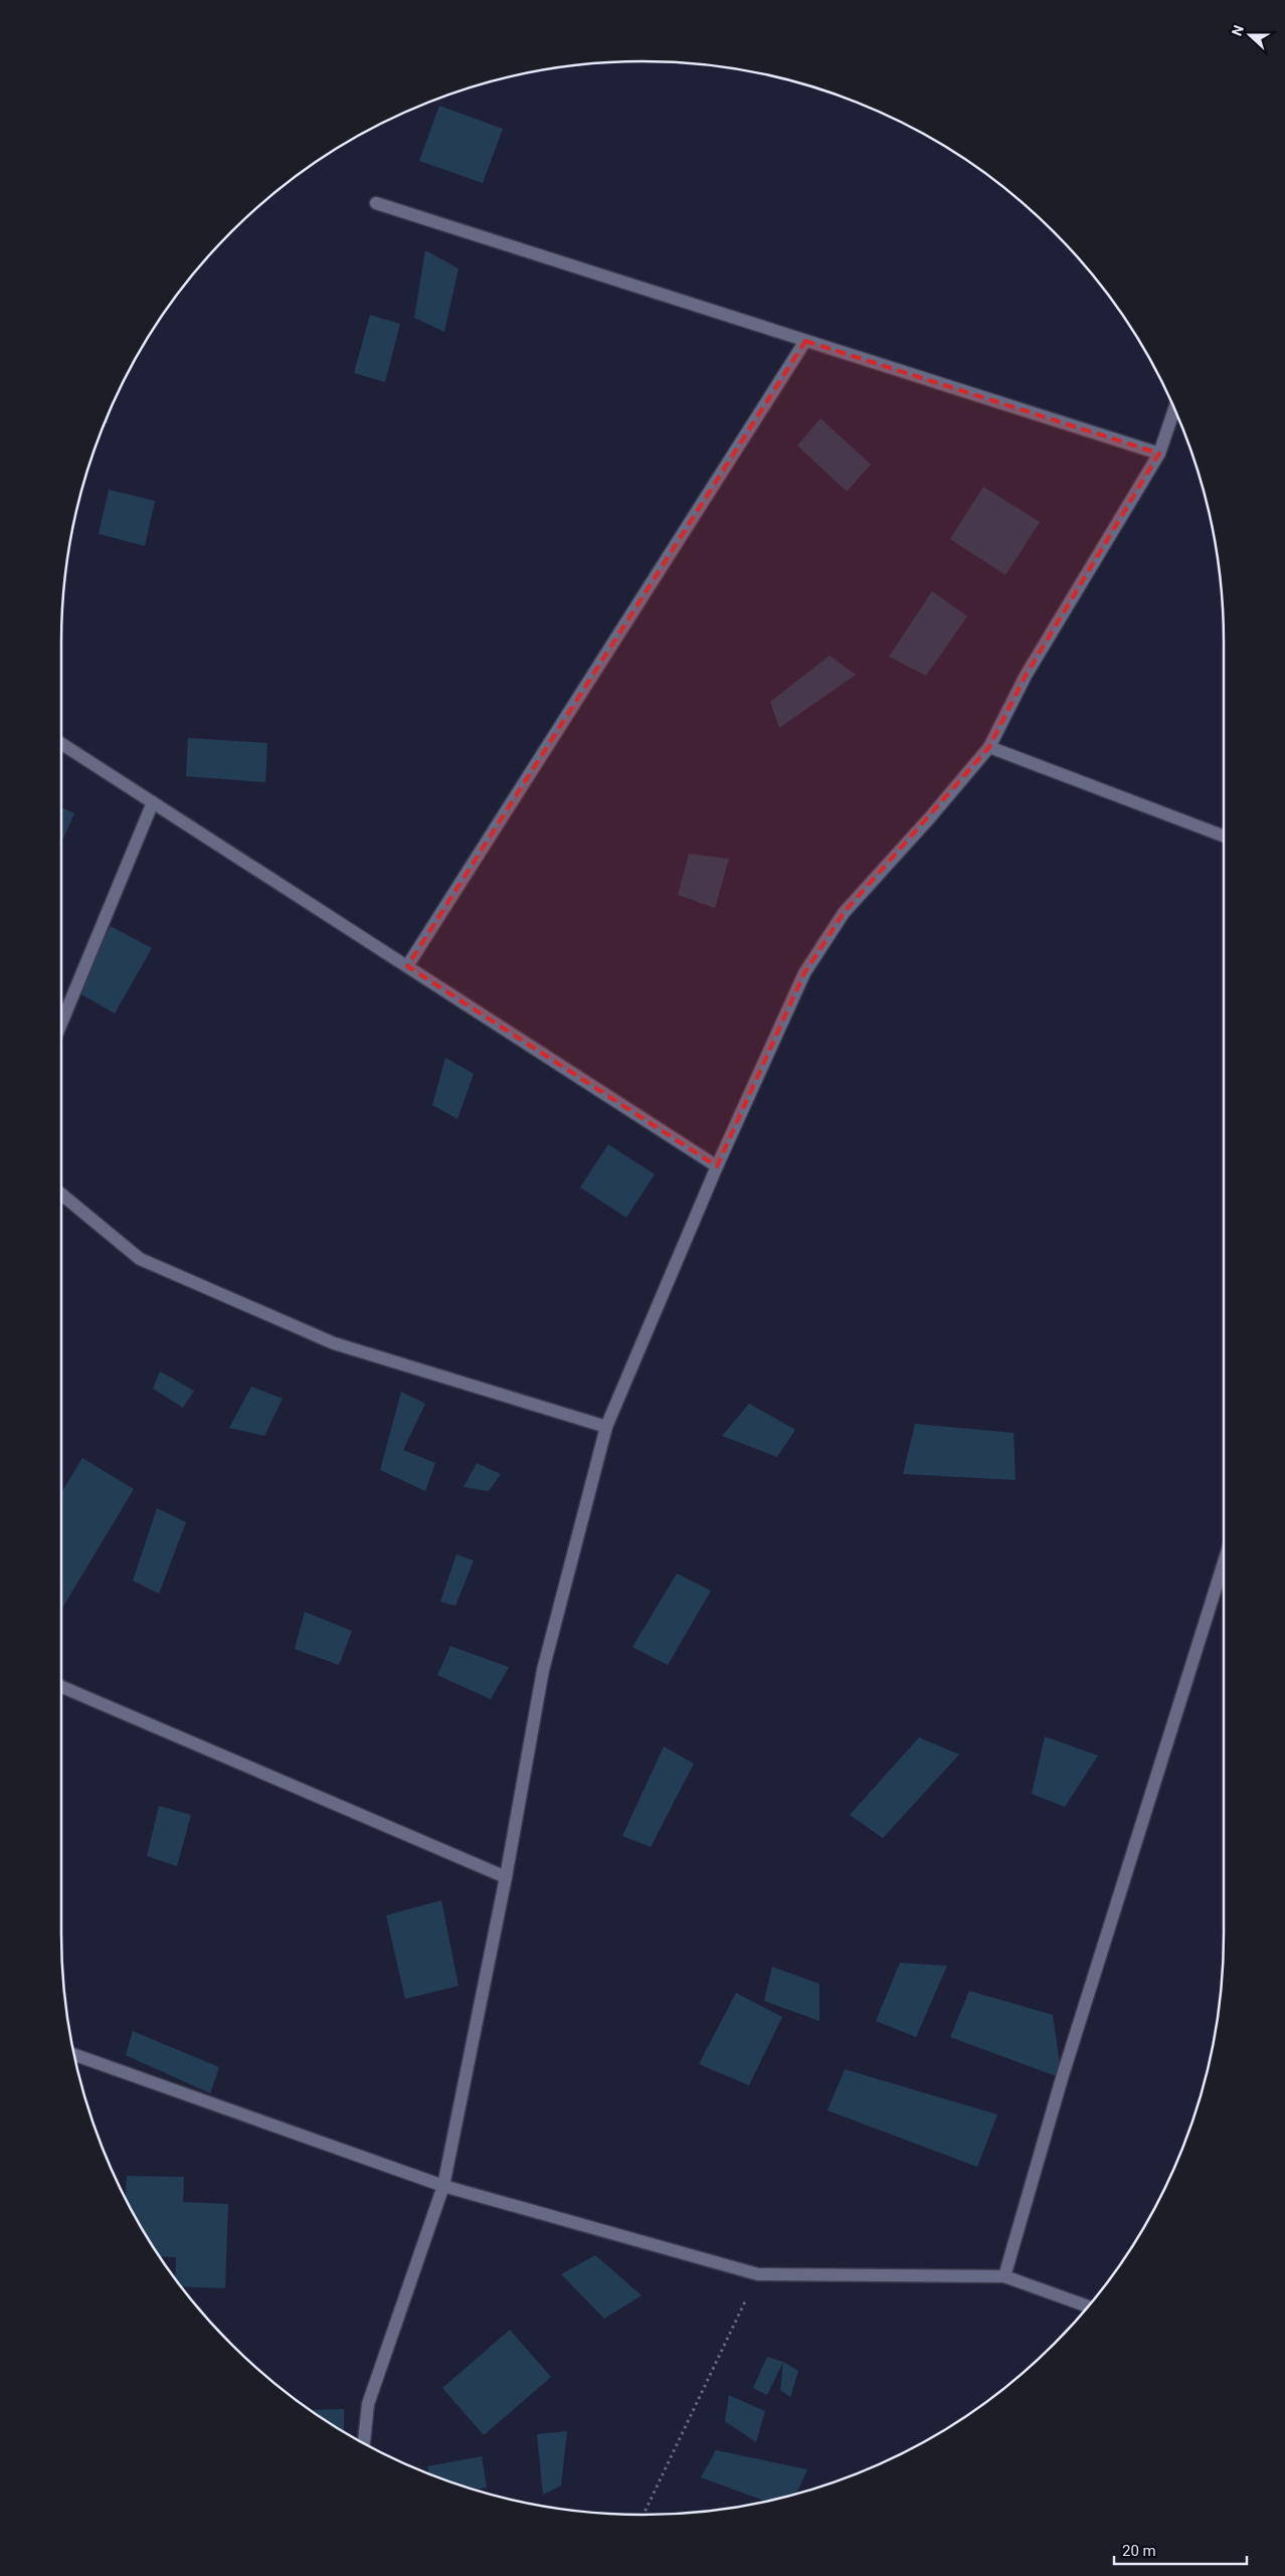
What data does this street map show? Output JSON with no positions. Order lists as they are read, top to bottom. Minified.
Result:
{"scale_bar":"20 m","north":"left"}
